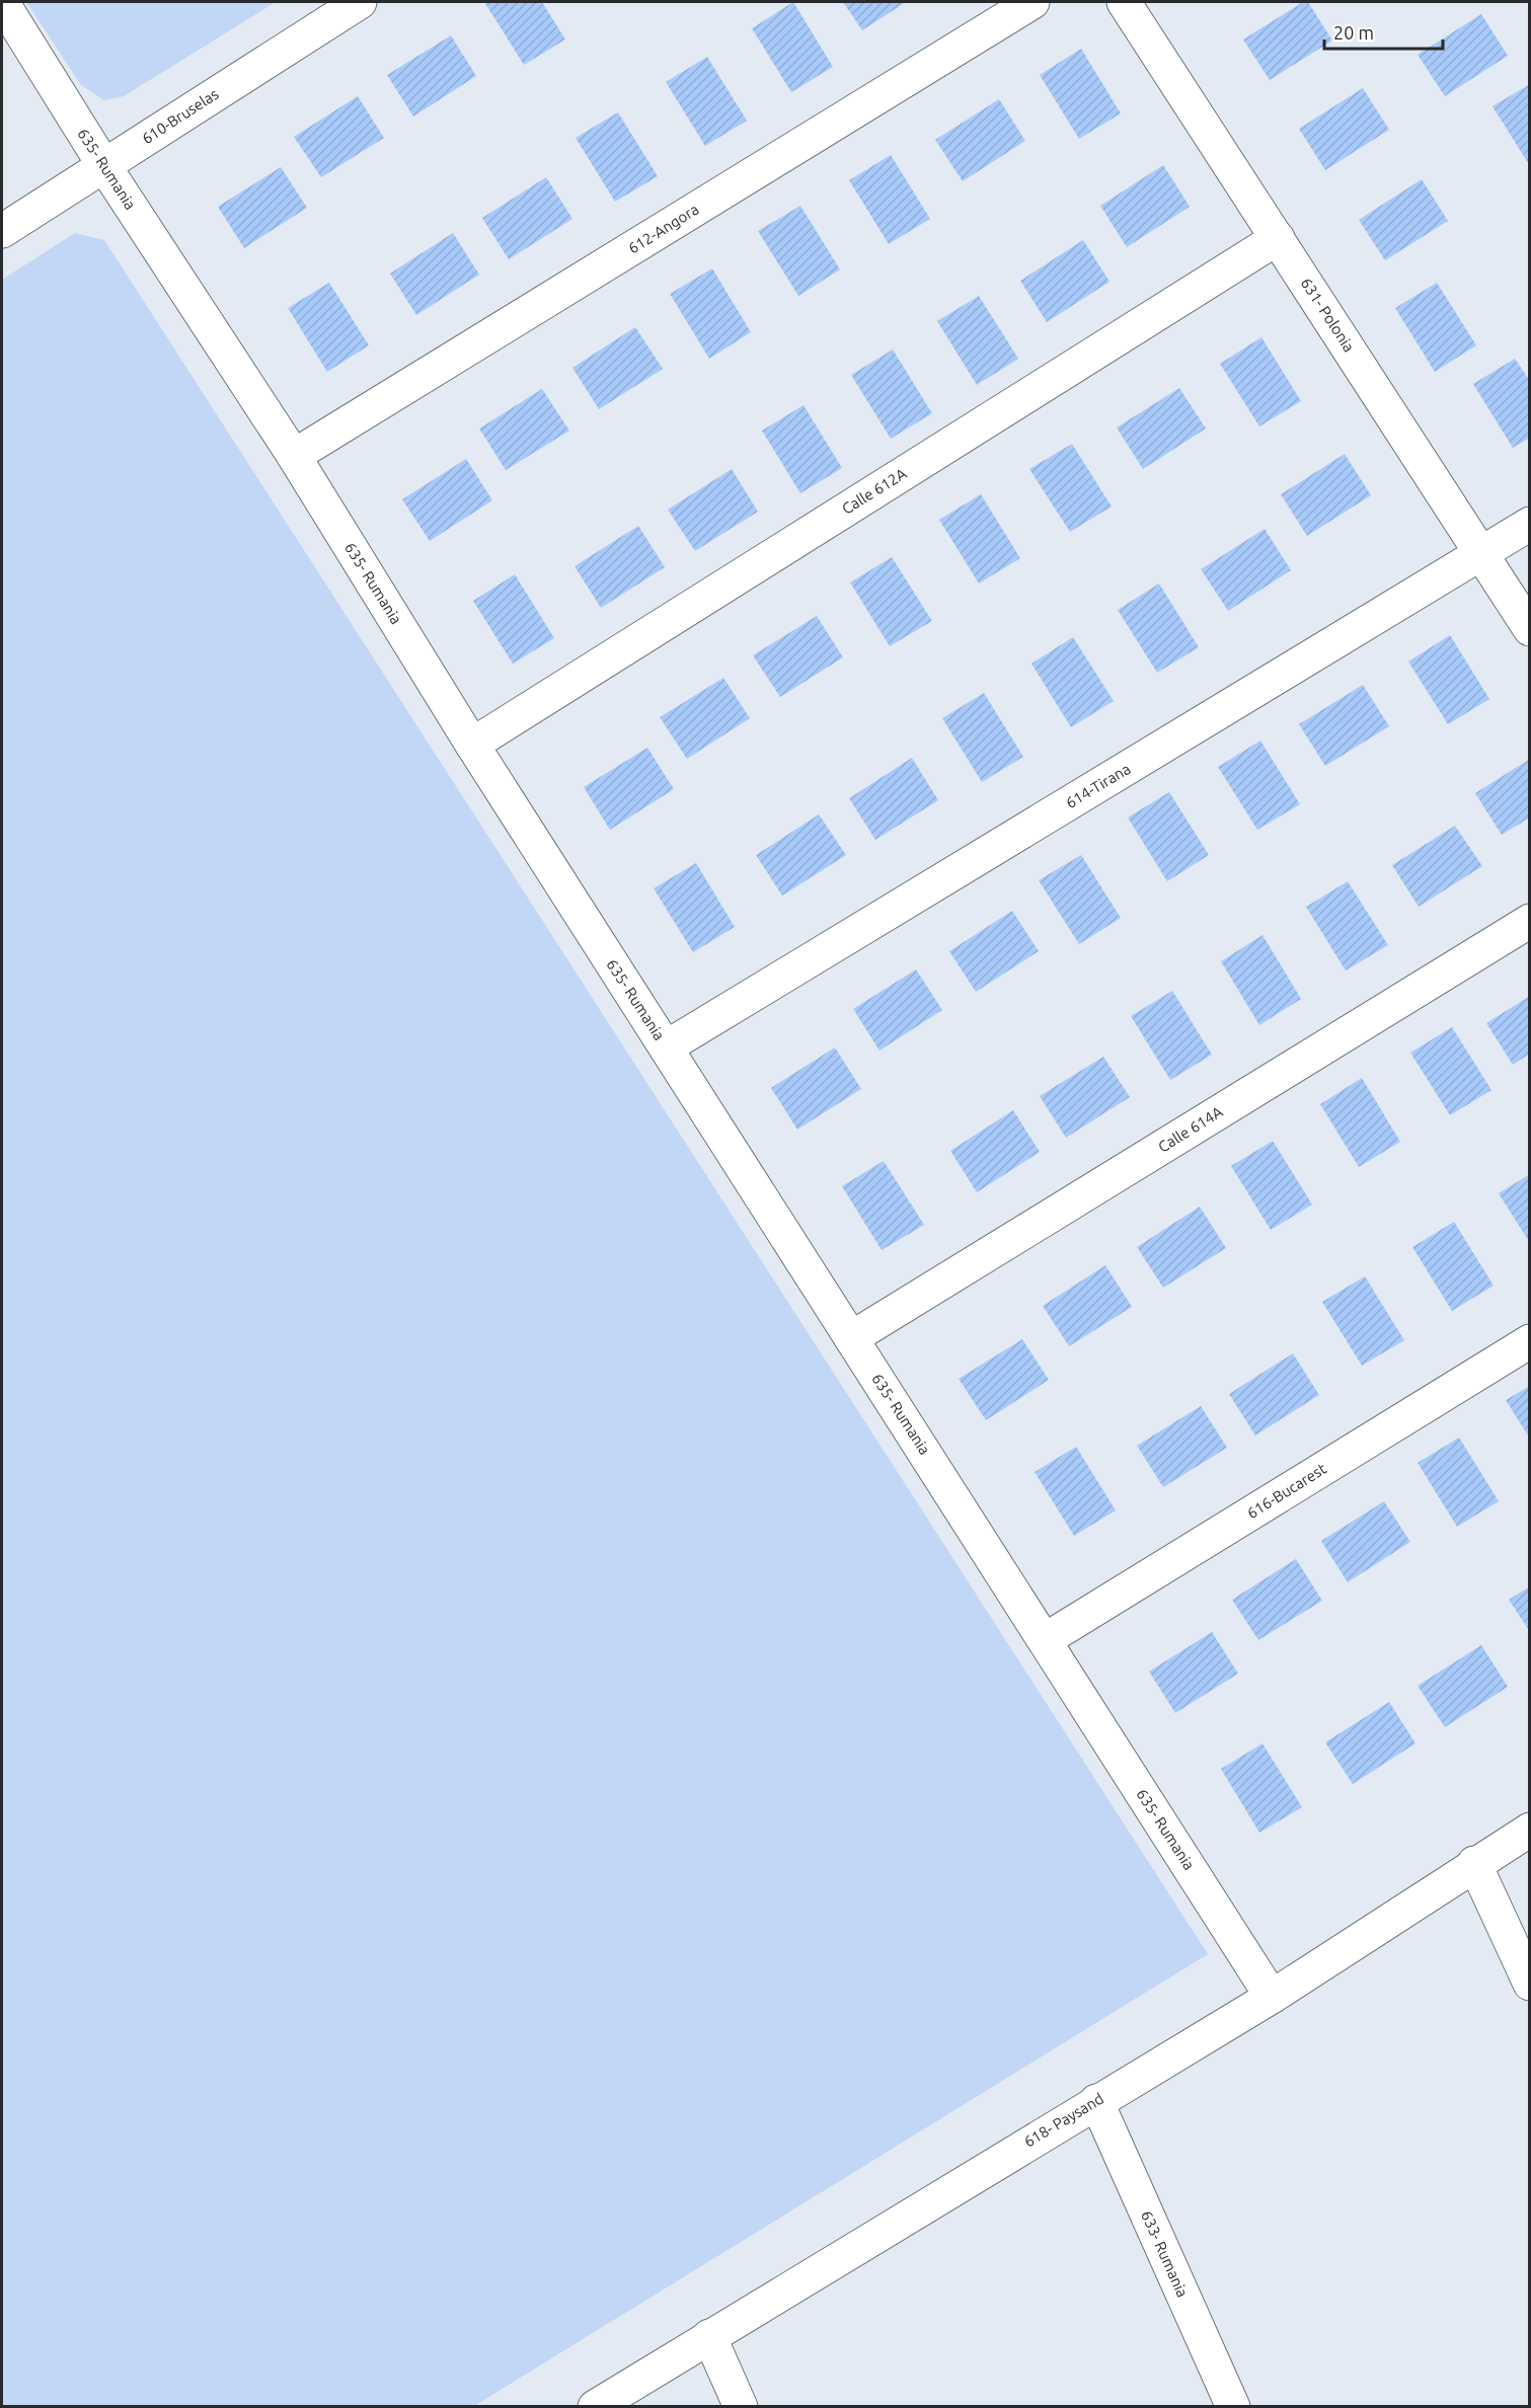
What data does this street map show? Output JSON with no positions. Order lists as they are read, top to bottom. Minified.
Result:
{"streets":{"street":["610-Bruselas","635- Rumania","612-Angora","631- Polonia","Calle 612A","614-Tirana","Calle 614A","616-Bucarest","618- Paysand","633- Rumania"]},"crossings":[["610-Bruselas","635- Rumania"],["635- Rumania","612-Angora"],["635- Rumania","Calle 612A"],["635- Rumania","614-Tirana"],["635- Rumania","Calle 614A"],["635- Rumania","616-Bucarest"],["635- Rumania","618- Paysand"],["631- Polonia","Calle 612A"],["631- Polonia","614-Tirana"],["618- Paysand","633- Rumania"]],"scale_bar":"20 m"}
